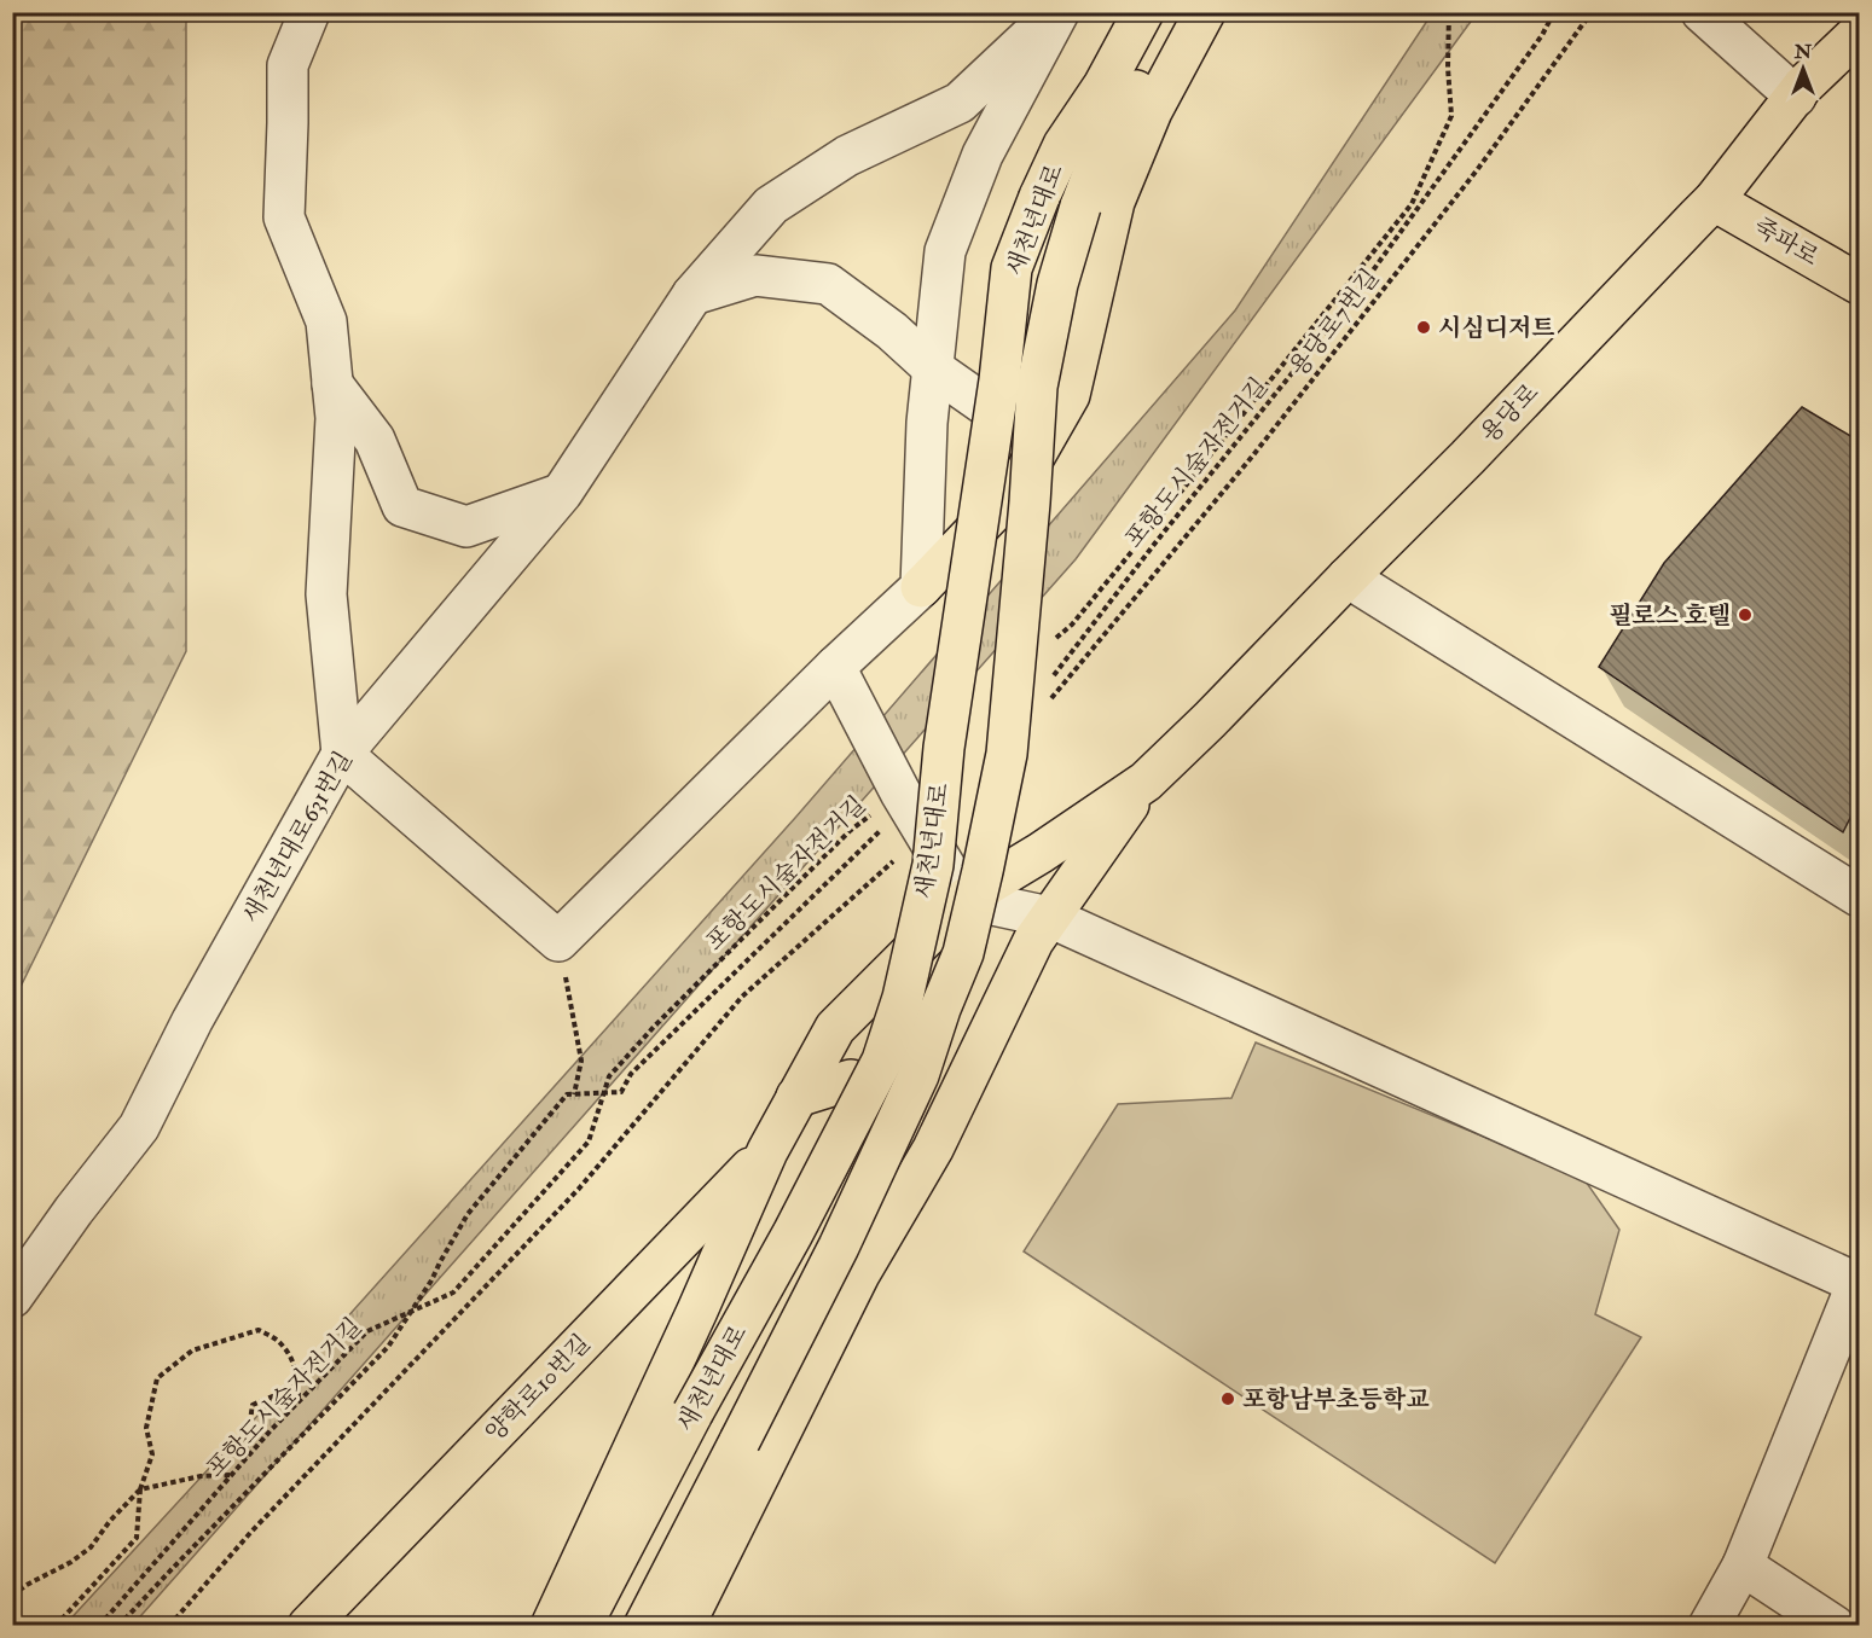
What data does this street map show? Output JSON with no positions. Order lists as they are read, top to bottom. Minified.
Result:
{"streets":{"main road":["새천년대로","죽파로","용당로","양학로10번길"],"street":["새천년대로631번길"],"path":["용당로7번길","포항도시숲자전거길"]},"crossings":[["죽파로","용당로"]],"places":["시심디저트","필로스 호텔","포항남부초등학교"],"north":"top"}
